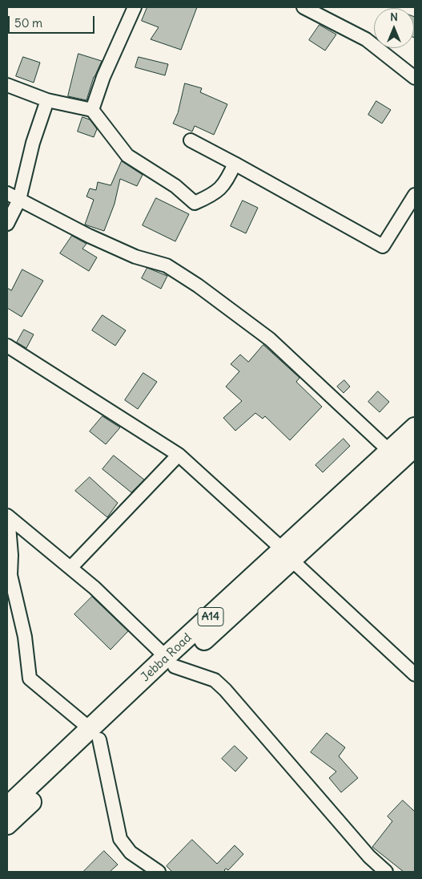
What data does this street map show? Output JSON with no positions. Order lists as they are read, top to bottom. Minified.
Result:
{"streets":{"highway":["A14","Jebba Road"]},"scale_bar":"50 m","north":"top"}
